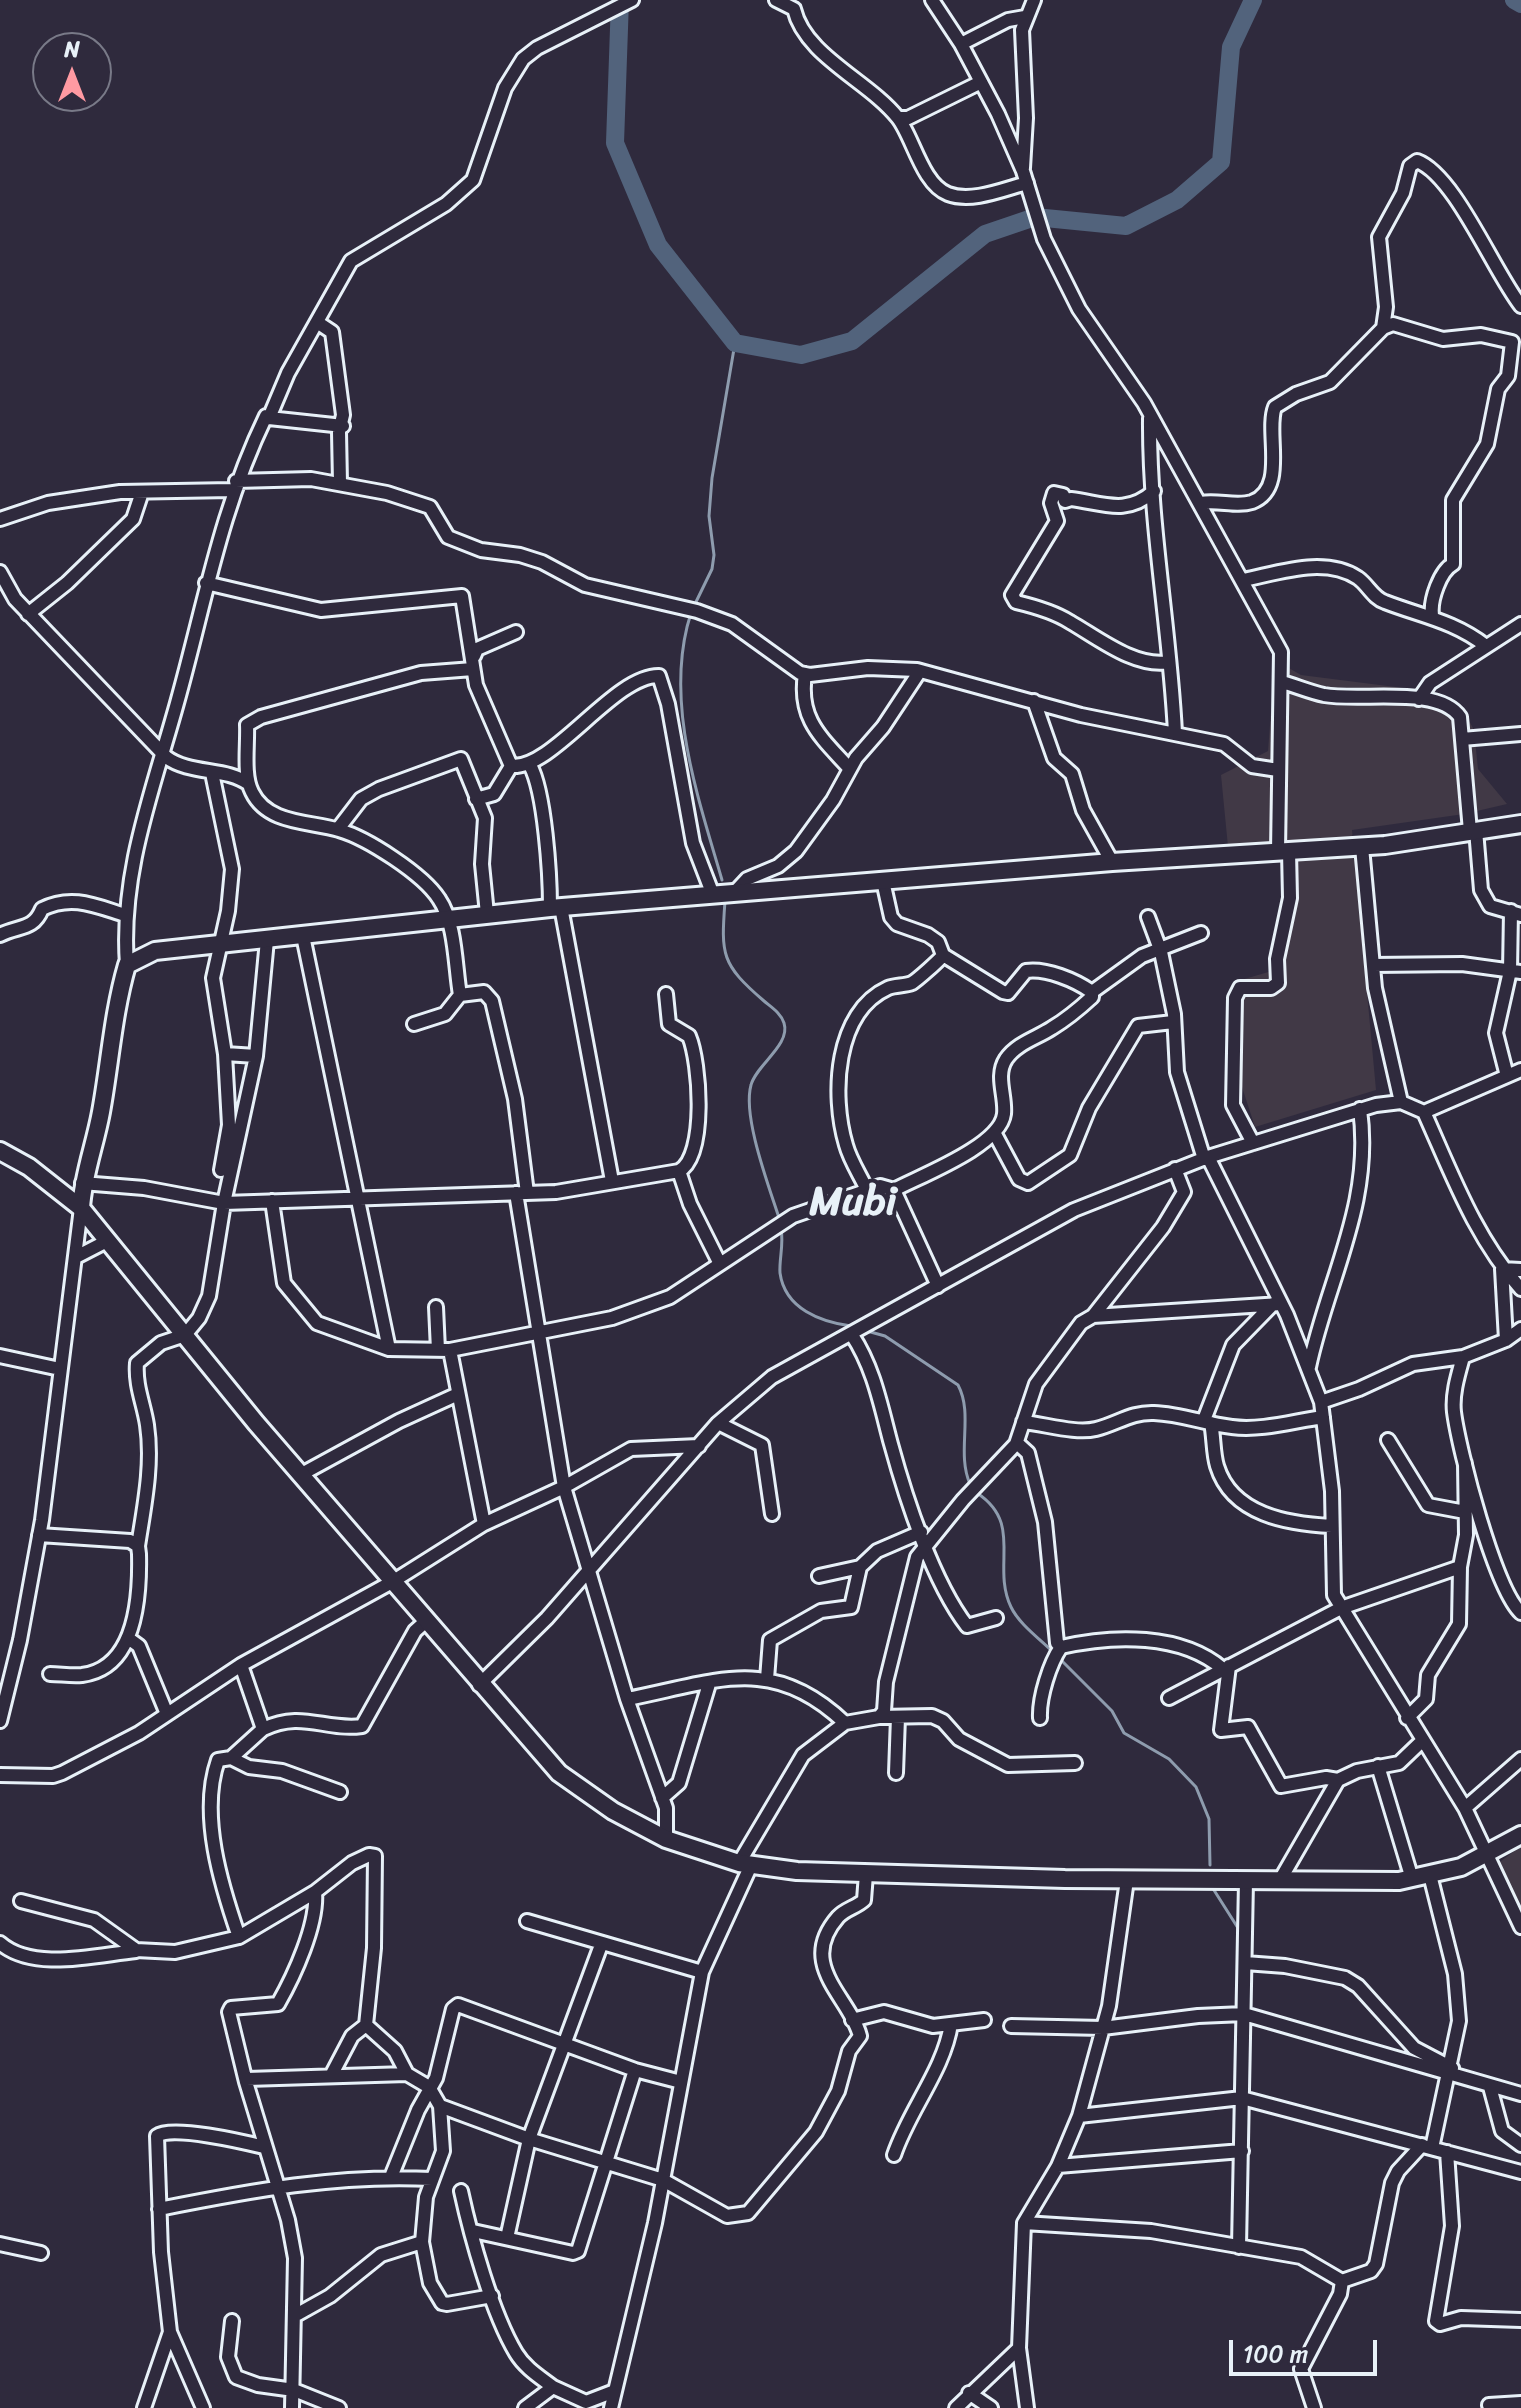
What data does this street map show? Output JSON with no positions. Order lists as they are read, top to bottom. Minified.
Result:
{"districts":["Mubi"],"scale_bar":"100 m","north":"top"}
